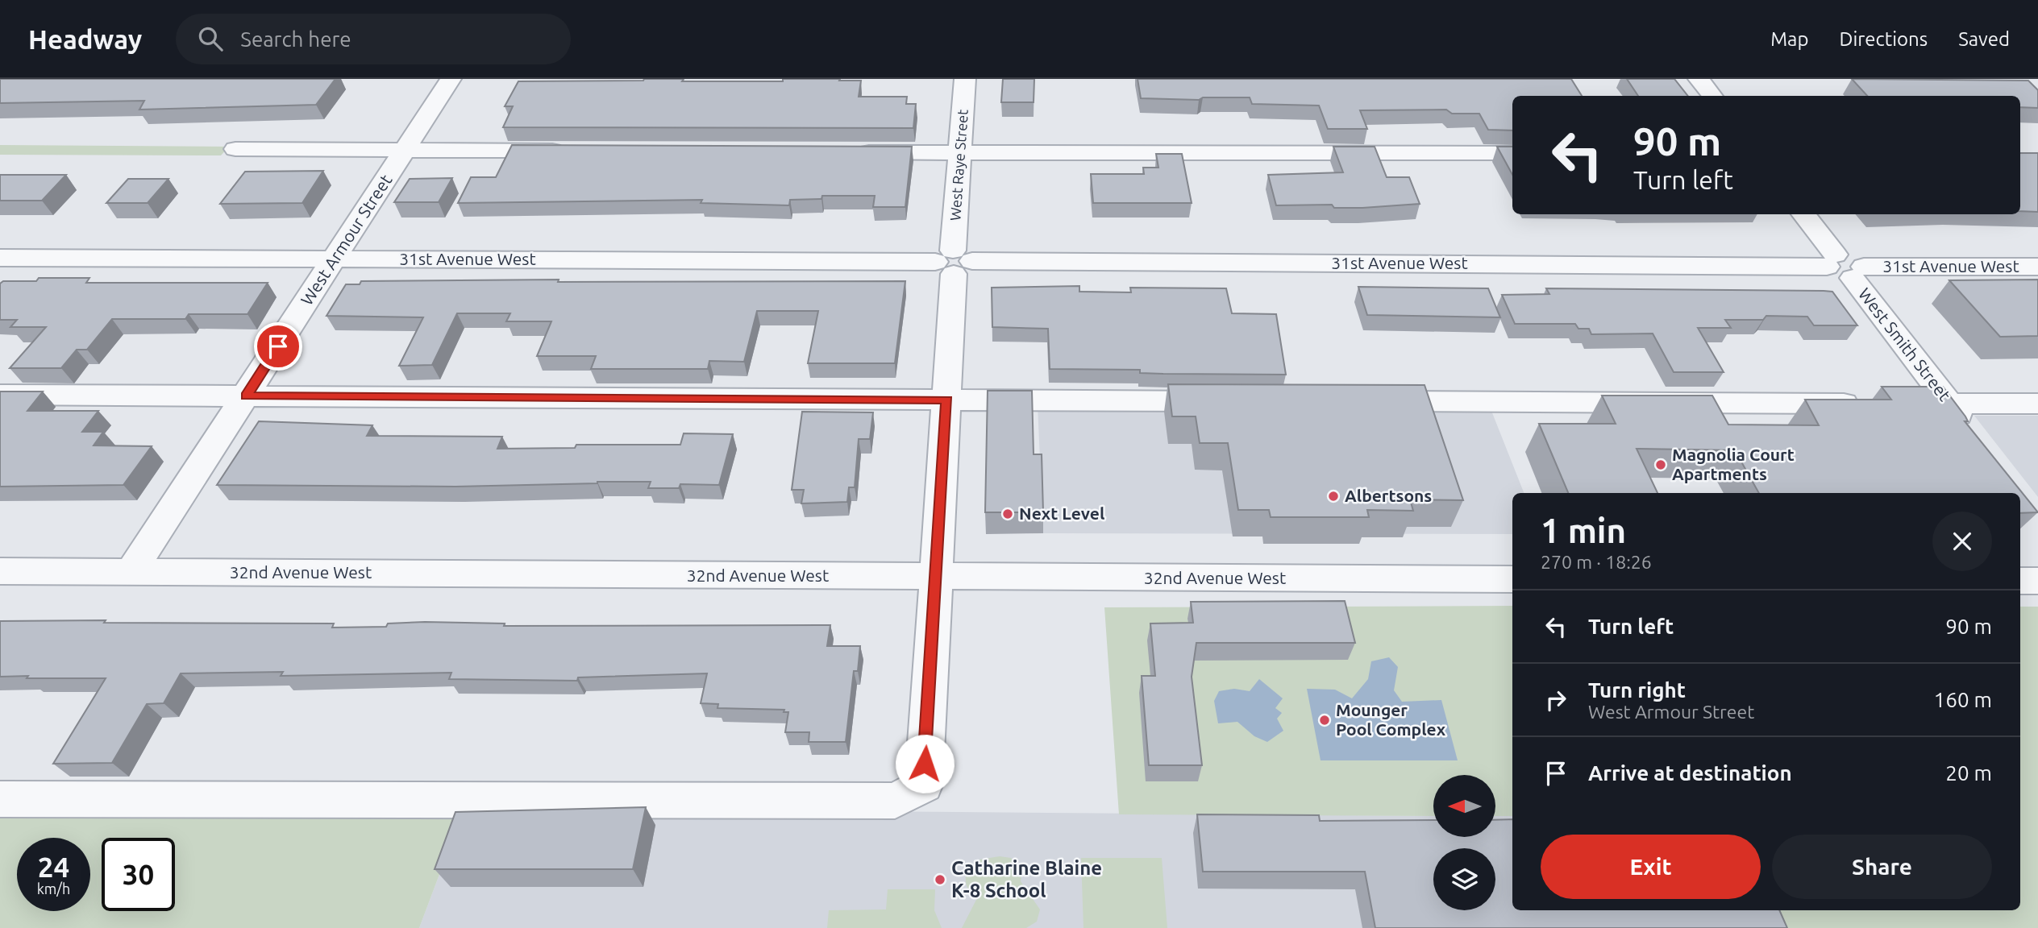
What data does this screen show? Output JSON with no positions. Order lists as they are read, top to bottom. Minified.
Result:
{"streets":{"street":["West Raye Street","West Armour Street","31st Avenue West","West Smith Street","32nd Avenue West"]},"crossings":[["West Raye Street","31st Avenue West"],["West Raye Street","32nd Avenue West"],["West Armour Street","31st Avenue West"],["West Armour Street","32nd Avenue West"],["31st Avenue West","West Smith Street"]],"places":["Magnolia Court Apartments","Albertsons","Next Level","Mounger Pool Complex","Catharine Blaine K-8 School"],"north":"left","page":{"header":"Headway","search":"Search here","nav":["Map","Directions","Saved"],"turn":["90 m","Turn left"],"heading":["1 min","270 m · 18:26"],"list":[{"name":"Turn left","value":"90 m"},{"name":"Turn right","note":"West Armour Street","value":"160 m"},{"name":"Arrive at destination","value":"20 m"}],"buttons":["Exit","Share"],"speed":"24 km/h","limit":"30"}}
